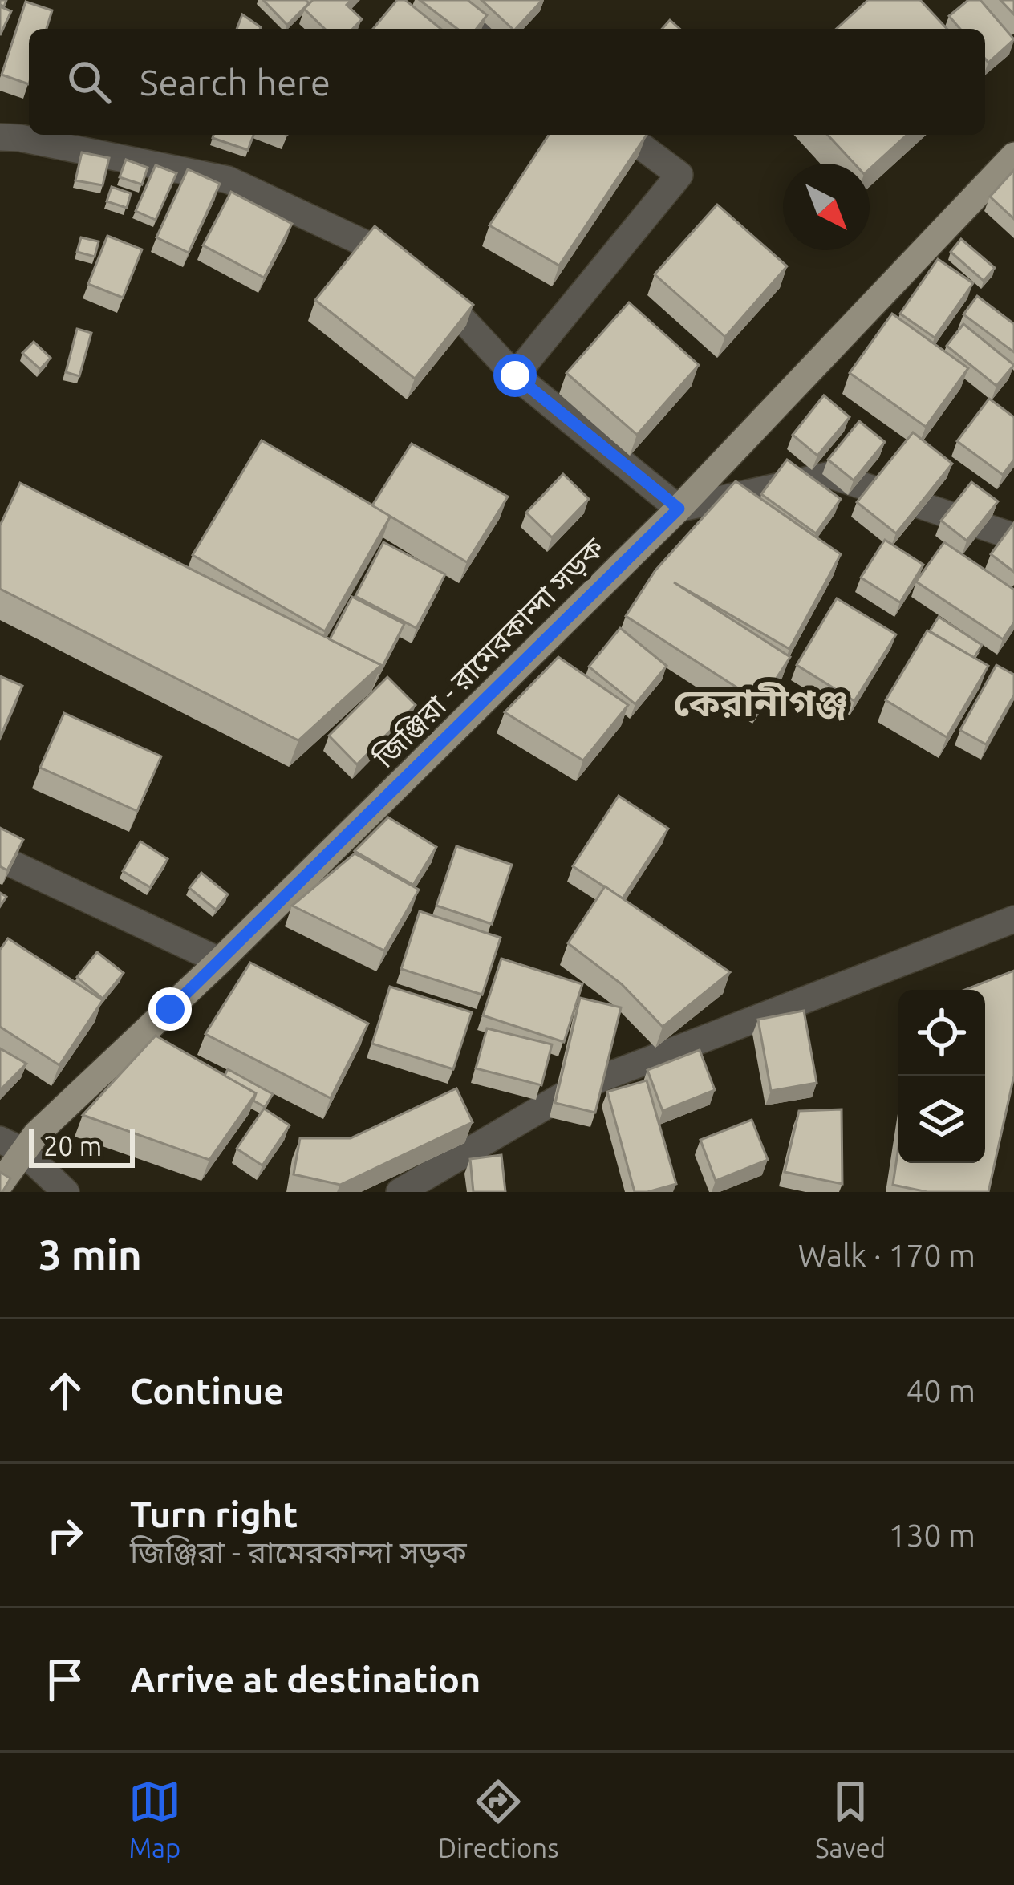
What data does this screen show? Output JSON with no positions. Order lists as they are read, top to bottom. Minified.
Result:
{"streets":{"main road":["জিঞ্জিরা - রামেরকান্দা সড়ক"]},"districts":["কেরানীগঞ্জ"],"scale_bar":"20 m","north":"bottom right","page":{"search":"Search here","scale":"20 m","heading":["3 min","Walk · 170 m"],"list":[["Continue","40 m"],["Turn right","জিঞ্জিরা - রামেরকান্দা সড়ক","130 m"],"Arrive at destination"],"nav":["Map","Directions","Saved"]}}
